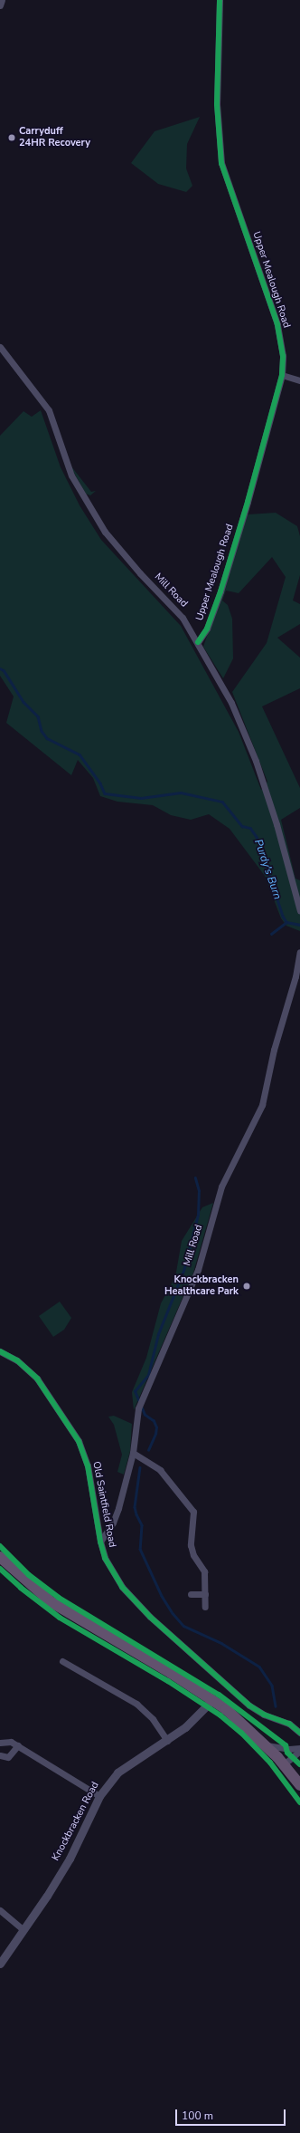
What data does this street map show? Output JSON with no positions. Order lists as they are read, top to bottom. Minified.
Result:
{"streets":{"street":["Upper Mealough Road","Mill Road","Old Saintfield Road","Knockbracken Road"]},"crossings":[["Upper Mealough Road","Mill Road"],["Mill Road","Old Saintfield Road"]],"water":["Purdy's Burn"],"places":["Carryduff 24HR Recovery","Knockbracken Healthcare Park"],"scale_bar":"100 m"}
